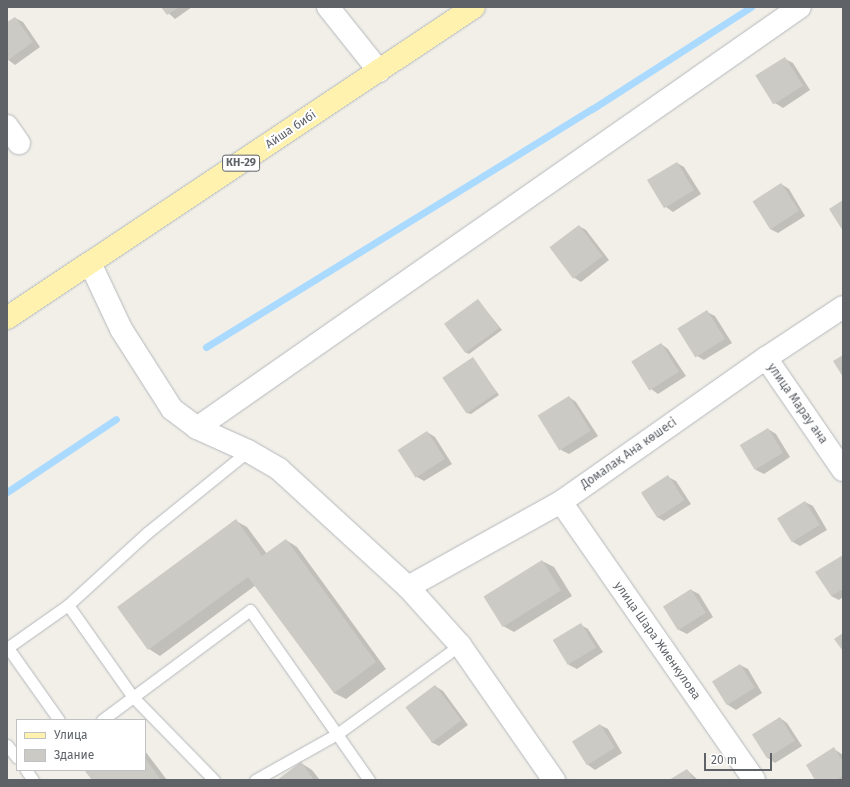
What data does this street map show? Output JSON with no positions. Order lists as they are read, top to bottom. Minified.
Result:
{"streets":{"main road":["Айша бибі","КН-29"],"street":["улица Марау ана","Домалақ Ана көшесі","улица Шара Жиенкулова"]},"crossings":[["улица Марау ана","Домалақ Ана көшесі"],["Домалақ Ана көшесі","улица Шара Жиенкулова"]],"legend":["Улица","Здание"],"scale_bar":"20 m"}
